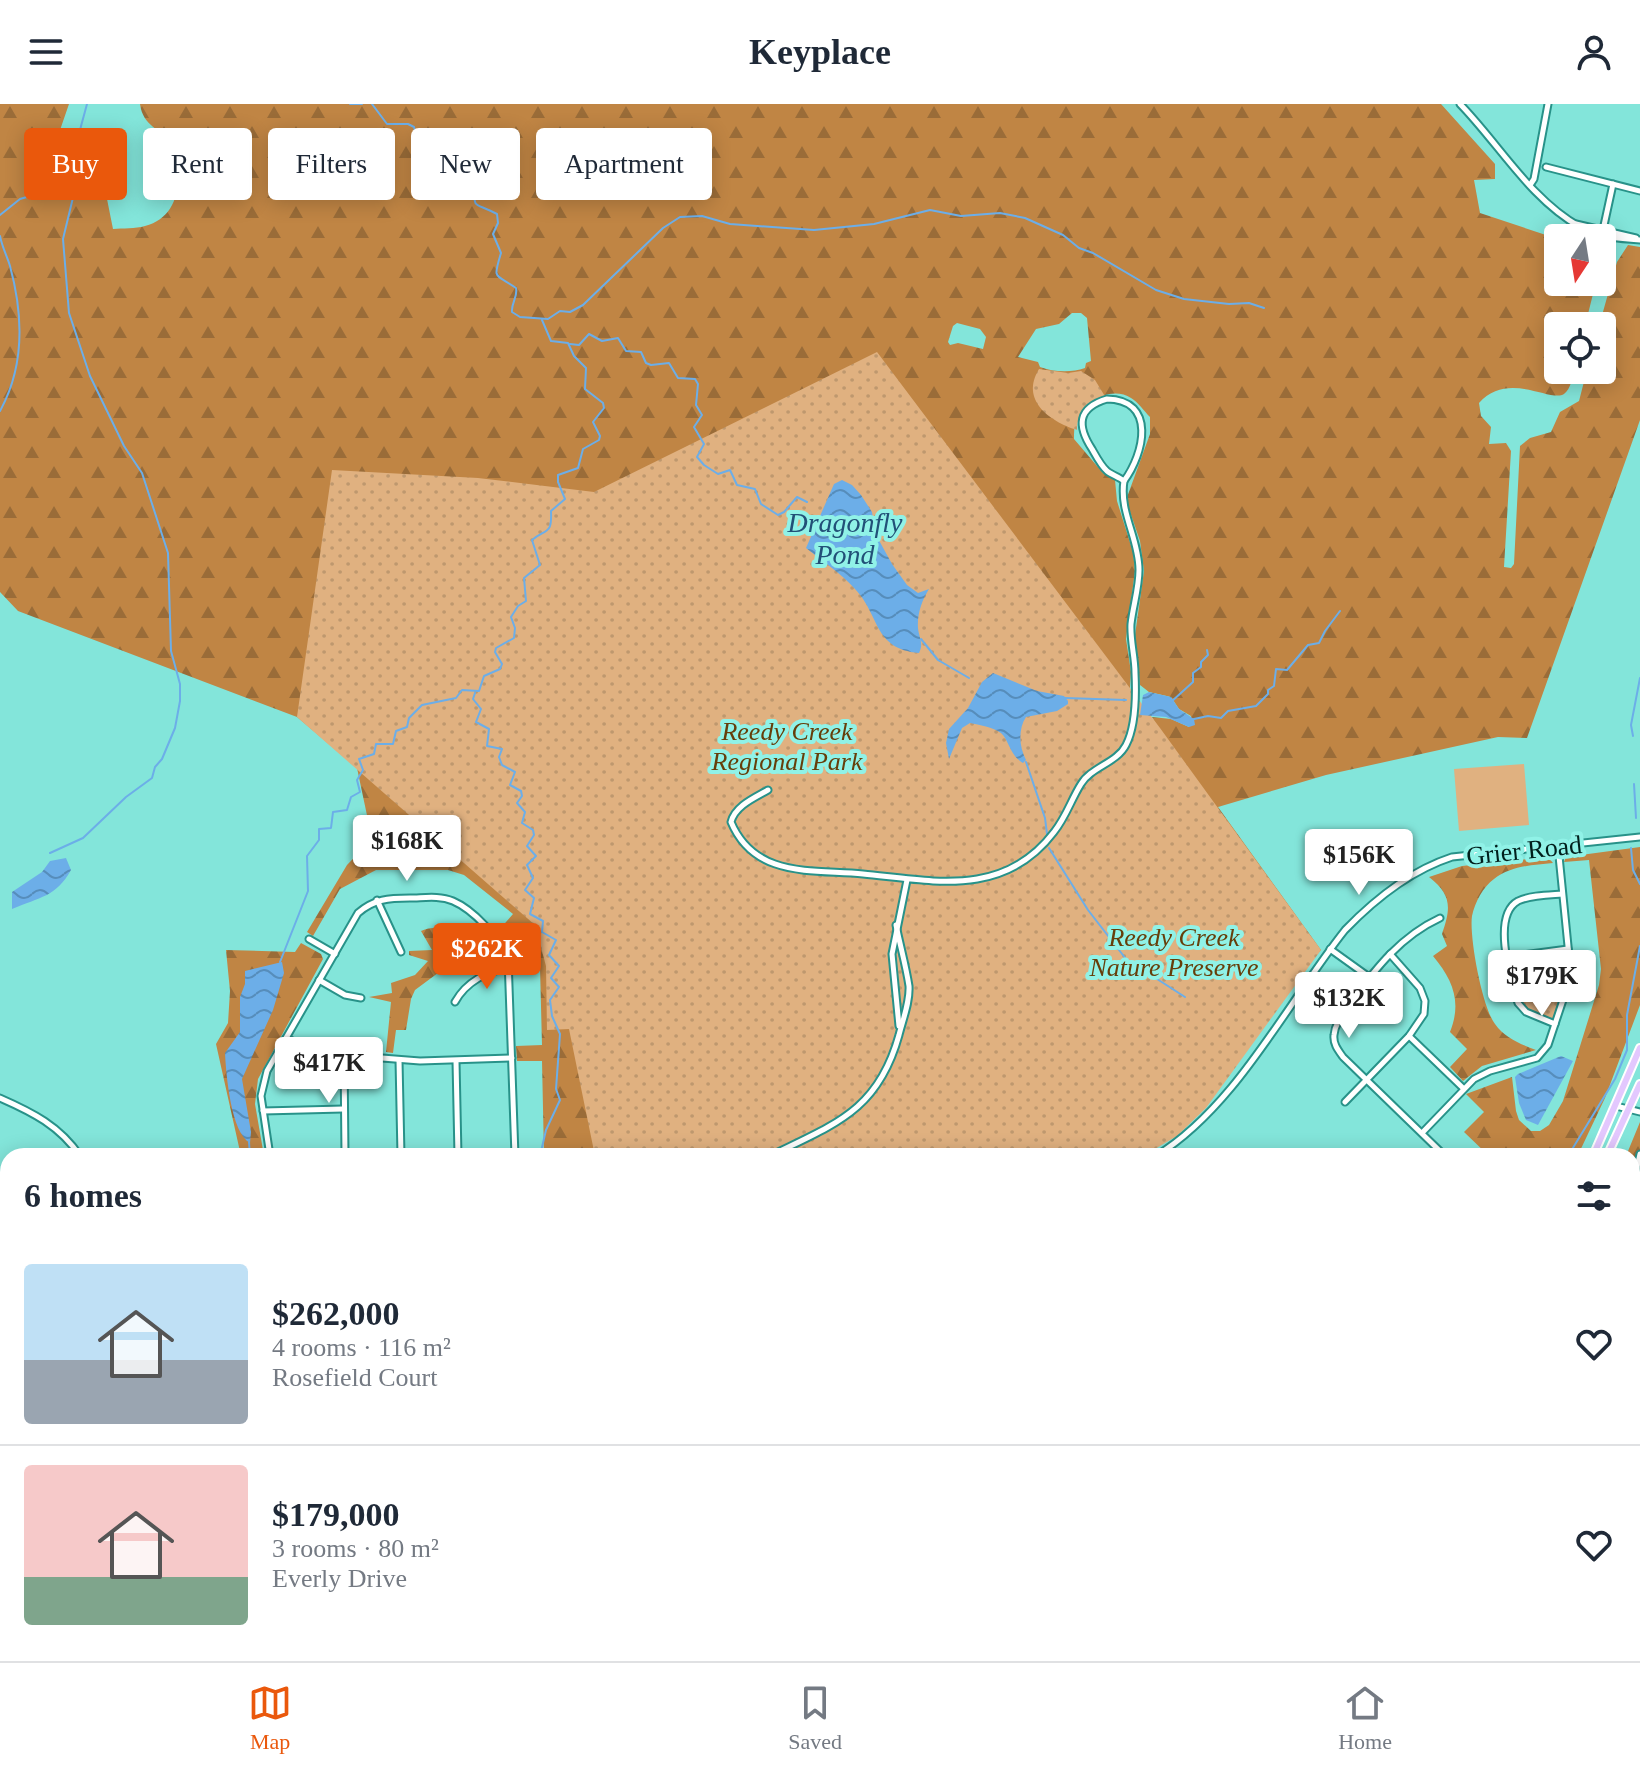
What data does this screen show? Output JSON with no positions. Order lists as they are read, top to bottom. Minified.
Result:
{"streets":{"street":["Grier Road"]},"water":["Dragonfly Pond"],"parks":["Reedy Creek Regional Park","Reedy Creek Nature Preserve"],"north":"bottom","page":{"header":"Keyplace","chip":["Buy","Rent","Filters","New","Apartment"],"price":["$168K","$156K","$262K","$179K","$132K","$417K"],"heading":"6 homes","list":[{"name":"$262,000","note":"4 rooms · 116 m² · Rosefield Court"},{"name":"$179,000","note":"3 rooms · 80 m² · Everly Drive"}],"tabs":["Map","Saved","Home"]}}
